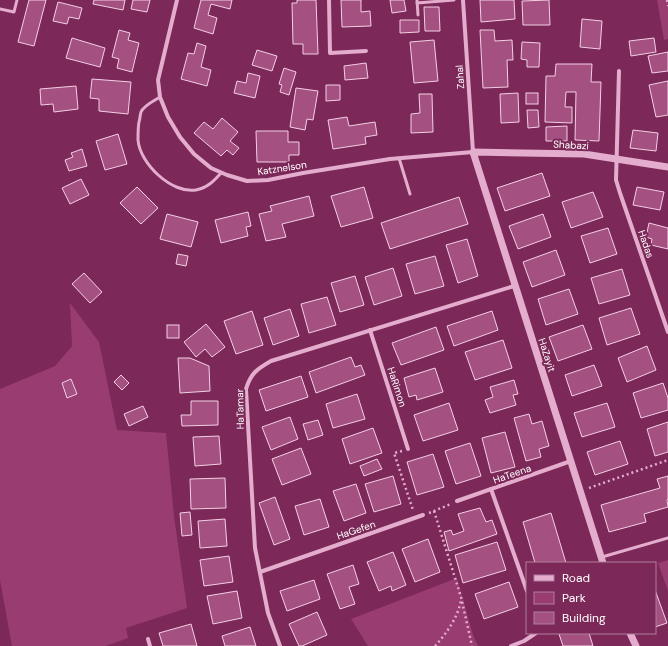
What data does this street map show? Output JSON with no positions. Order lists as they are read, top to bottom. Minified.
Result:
{"streets":{"street":["Zahal","Shabazi","Katznelson","Hadas","HaZayit","HaRimon","HaTamar","HaTeena","HaGefen"]},"crossings":[["Zahal","Shabazi"],["Zahal","Katznelson"],["Zahal","HaZayit"],["Shabazi","Katznelson"],["Shabazi","Hadas"],["Shabazi","HaZayit"],["Katznelson","HaZayit"],["HaZayit","HaTamar"],["HaZayit","HaTeena"],["HaRimon","HaTamar"],["HaTamar","HaGefen"]],"legend":["Road","Park","Building"]}
